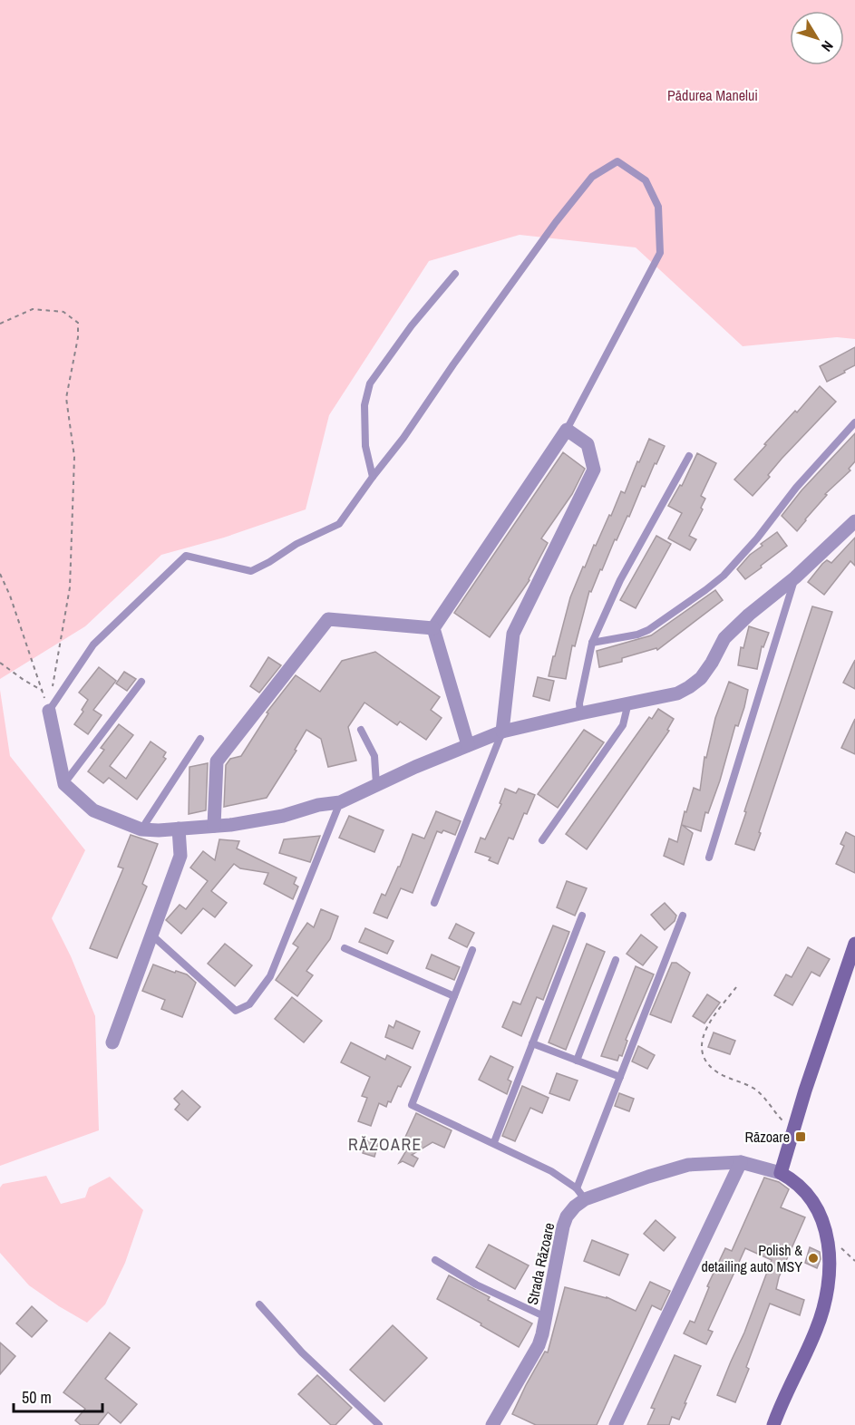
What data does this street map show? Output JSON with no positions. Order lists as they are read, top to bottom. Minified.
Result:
{"streets":{"street":["Strada Răzoare"]},"districts":["RĂZOARE"],"parks":["Pădurea Manelui"],"places":{"transit":["Răzoare"],"other":["Polish & detailing auto MSY"]},"scale_bar":"50 m","north":"bottom right"}
